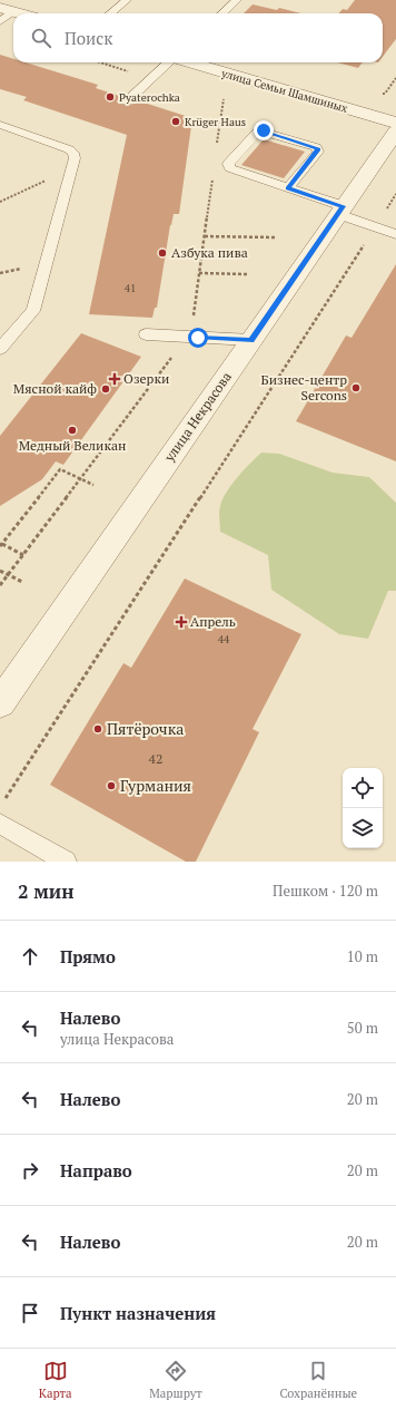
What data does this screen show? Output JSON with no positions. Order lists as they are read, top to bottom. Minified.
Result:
{"streets":{"street":["улица Семьи Шамшиных","улица Некрасова"]},"places":{"other":["Pyaterochka","Krüger Haus","Азбука пива","Бизнес-центр Sercons","Мясной кайф","Медный Великан","Пятёрочка","Гурмания"],"health":["Озерки","Апрель"]},"house_numbers":["41","44","42"],"page":{"search":"Поиск","heading":["2 мин","Пешком · 120 m"],"list":[["Прямо","10 m"],["Налево","улица Некрасова","50 m"],["Налево","20 m"],["Направо","20 m"],["Налево","20 m"],"Пункт назначения"],"nav":["Карта","Маршрут","Сохранённые"]}}
